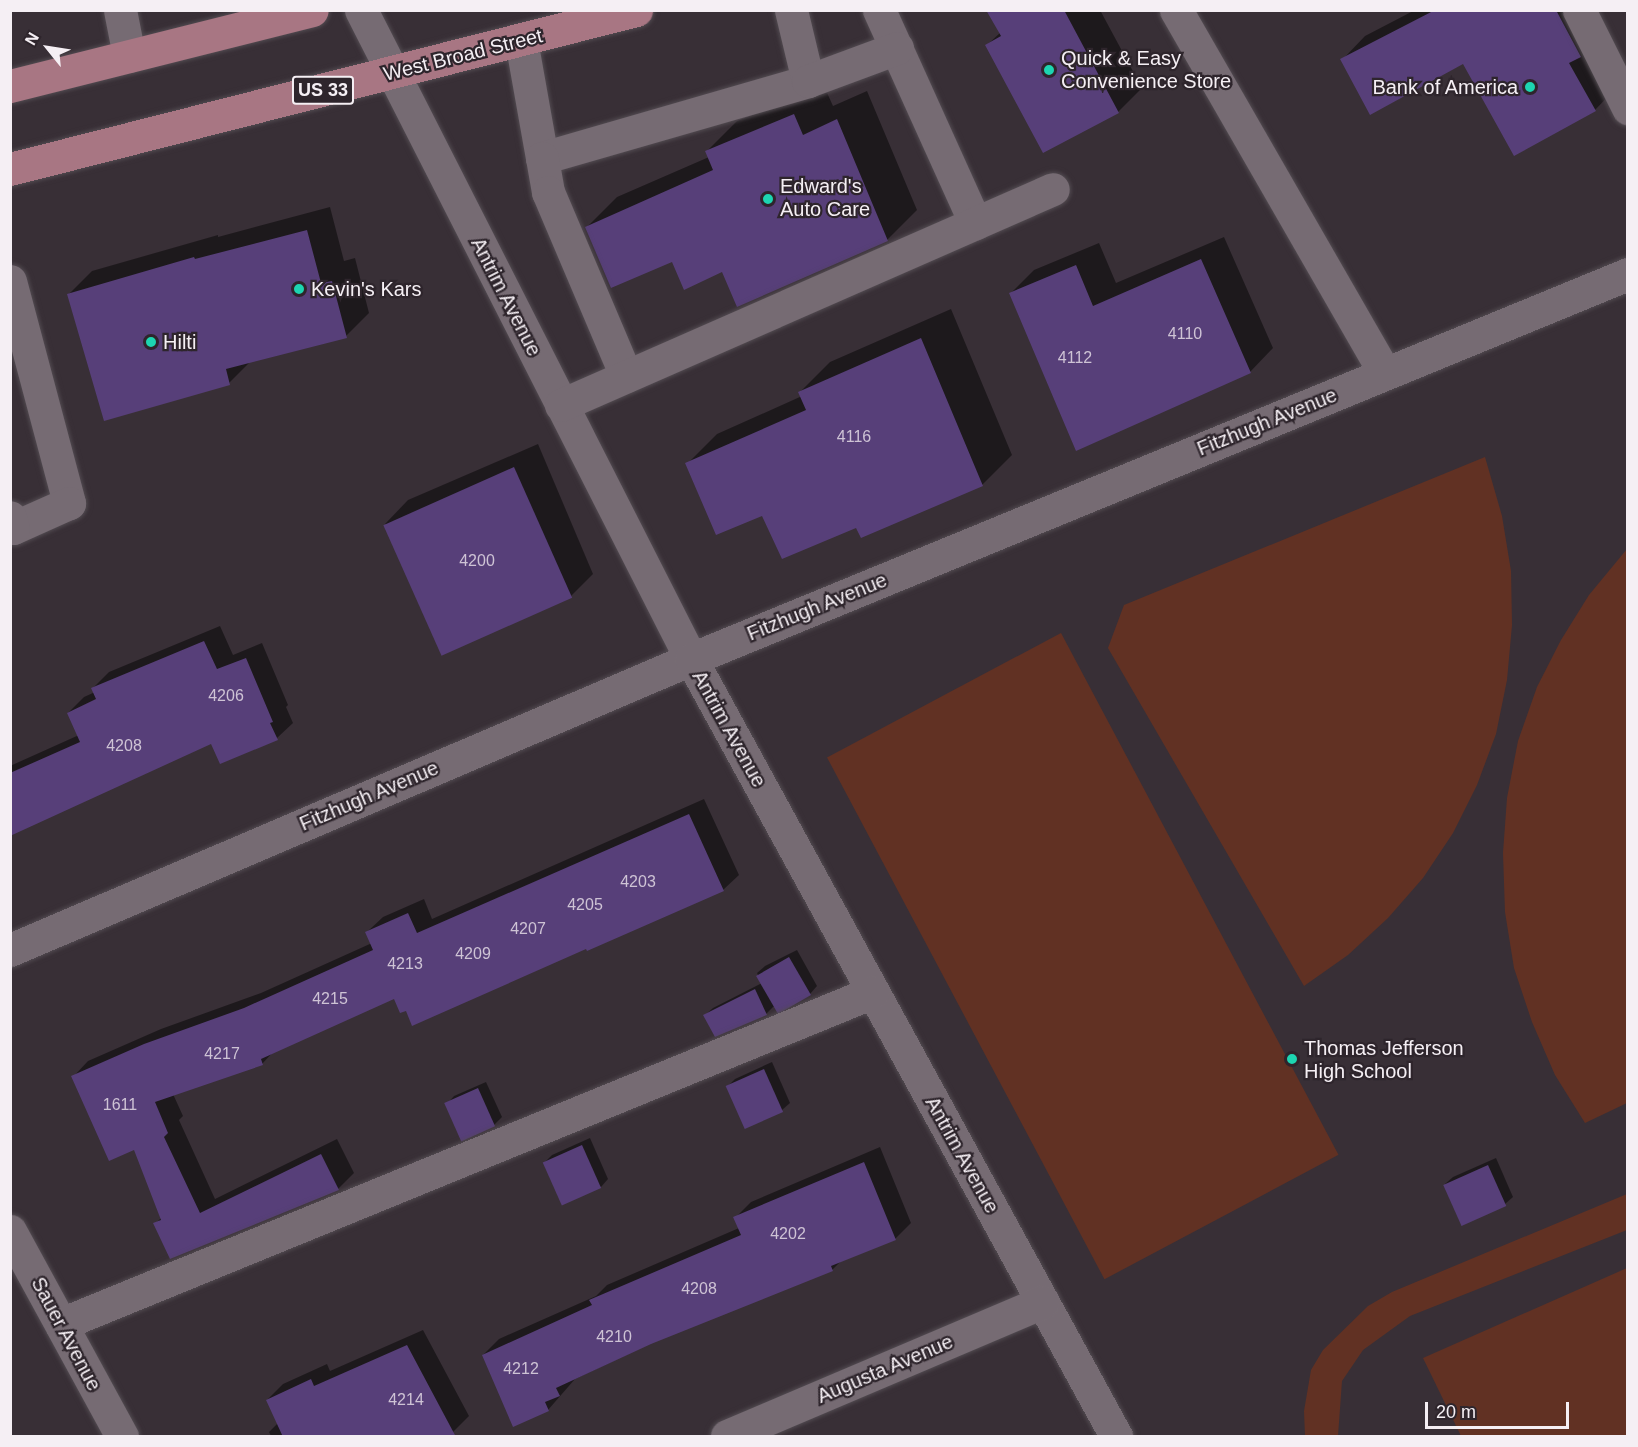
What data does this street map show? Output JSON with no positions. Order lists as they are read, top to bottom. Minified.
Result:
{"streets":{"main road":["West Broad Street","US 33"],"street":["Antrim Avenue","Fitzhugh Avenue","Sauer Avenue","Augusta Avenue"]},"crossings":[["West Broad Street","Antrim Avenue"],["Antrim Avenue","Fitzhugh Avenue"],["Antrim Avenue","Augusta Avenue"]],"places":["Quick & Easy Convenience Store","Bank of America","Edward's Auto Care","Kevin's Kars","Hilti","Thomas Jefferson High School"],"house_numbers":["4110","4112","4116","4200","4206","4208","4203","4205","4207","4209","4213","4215","4217","1611","4202","4208","4210","4212","4214"],"scale_bar":"20 m","north":"top left"}
